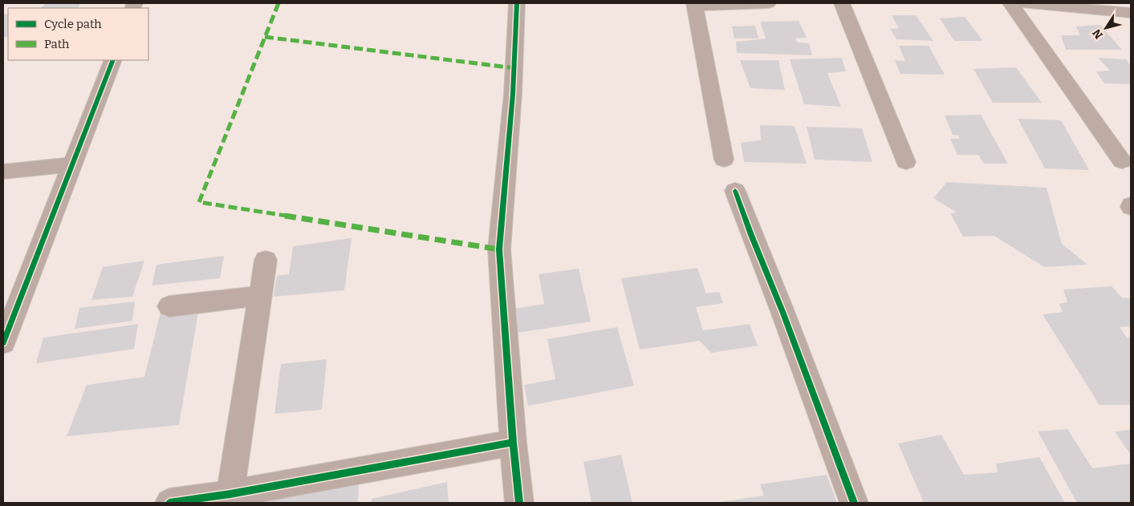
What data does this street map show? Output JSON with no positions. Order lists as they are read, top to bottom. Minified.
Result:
{"legend":["Cycle path","Path"],"north":"bottom left"}
